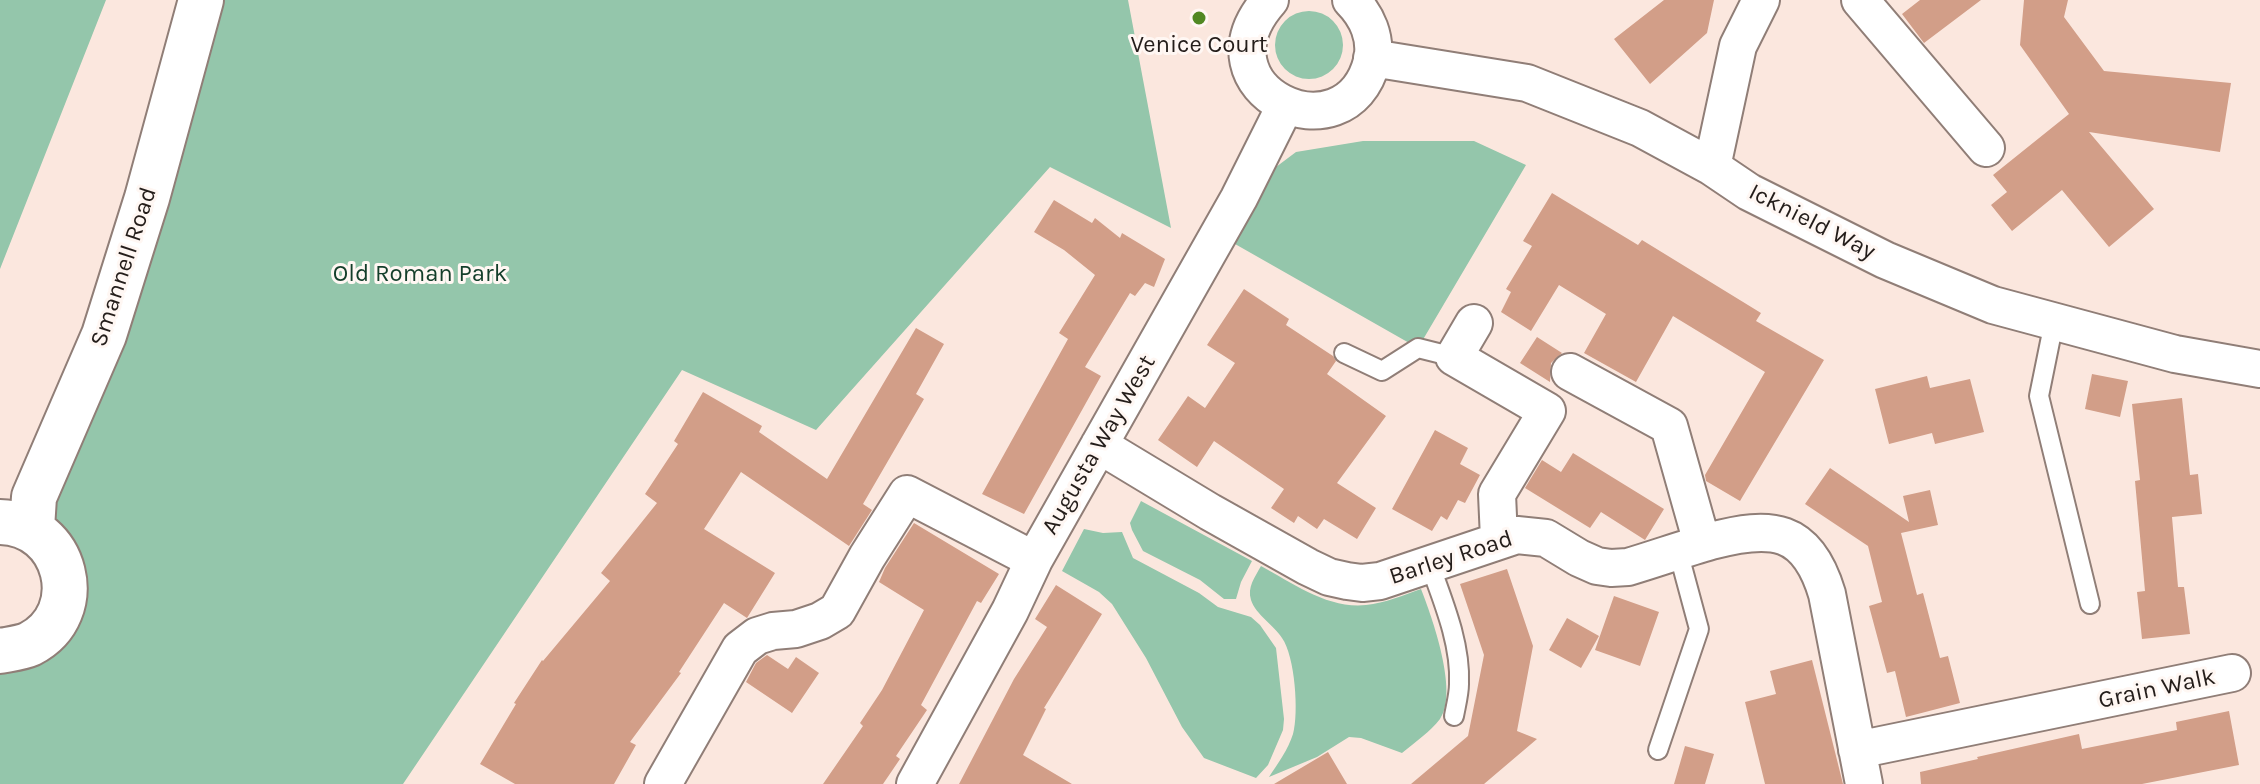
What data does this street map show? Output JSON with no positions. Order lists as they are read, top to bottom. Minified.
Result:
{"streets":{"street":["Icknield Way","Smannell Road","Augusta Way West","Barley Road","Grain Walk"]},"crossings":[["Augusta Way West","Barley Road"],["Barley Road","Grain Walk"]],"parks":["Old Roman Park"],"places":["Venice Court"]}
